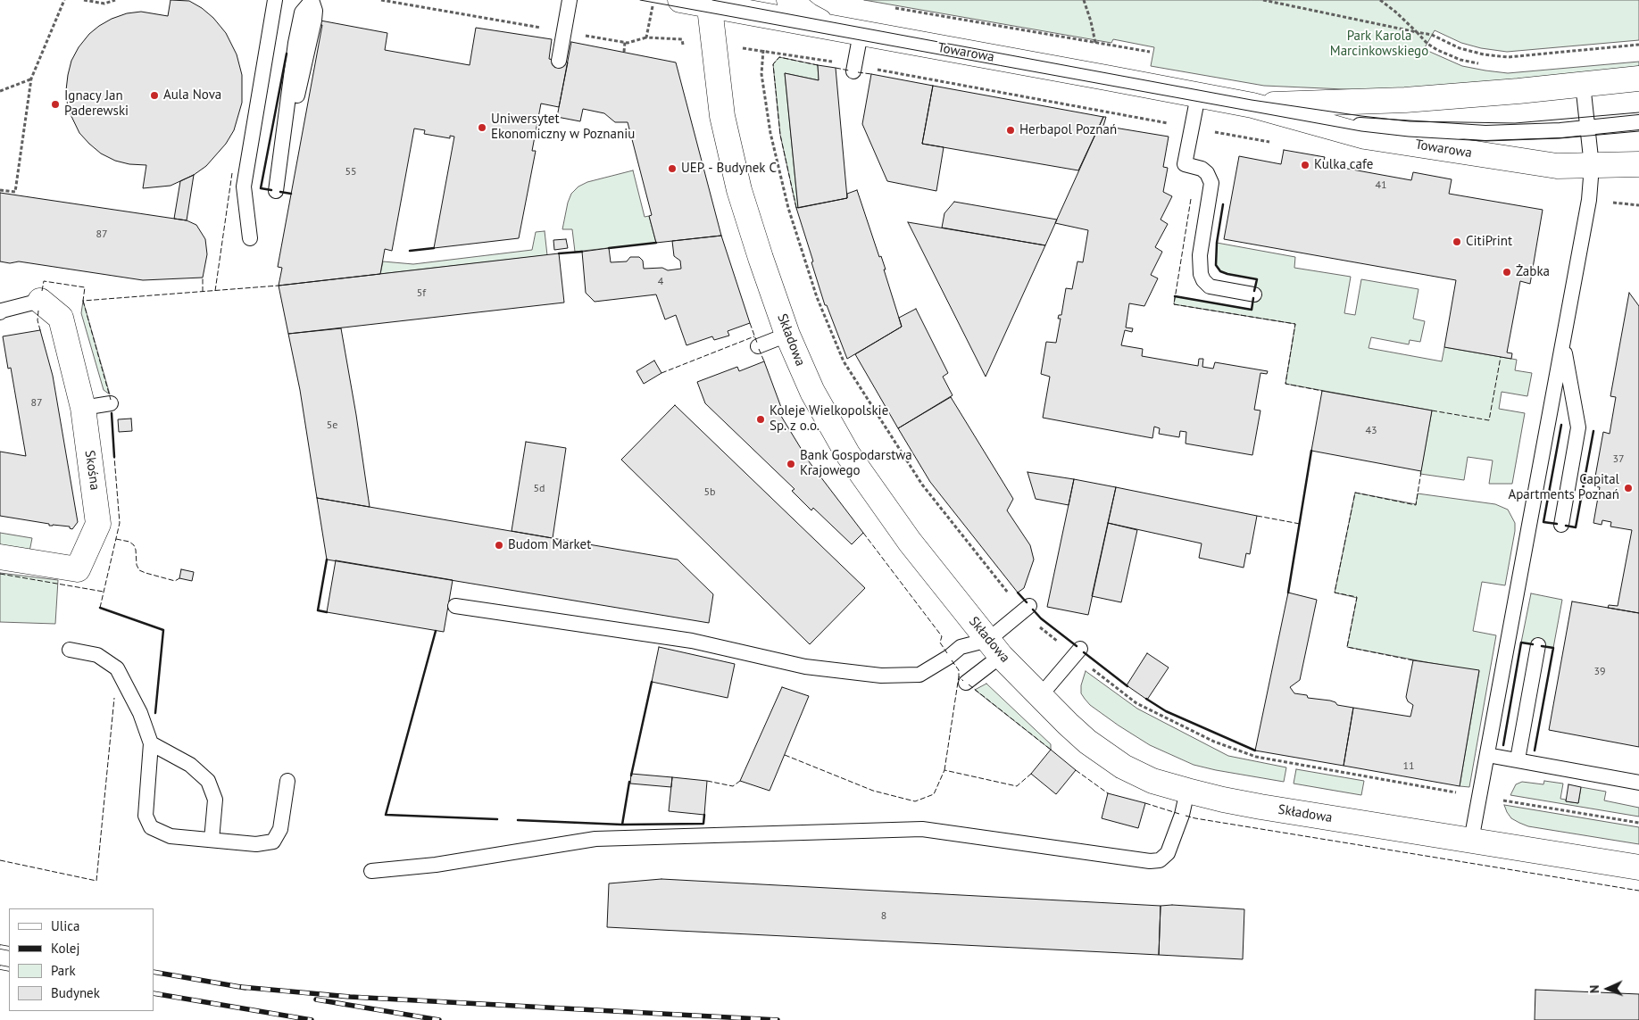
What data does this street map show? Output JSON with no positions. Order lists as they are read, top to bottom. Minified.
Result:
{"streets":{"street":["Towarowa","Składowa","Skośna"]},"crossings":[["Towarowa","Składowa"]],"parks":["Park Karola Marcinkowskiego"],"places":["Aula Nova","Ignacy Jan Paderewski","Uniwersytet Ekonomiczny w Poznaniu","Herbapol Poznań","Kulka cafe","UEP - Budynek C","CitiPrint","Żabka","Koleje Wielkopolskie Sp. z o.o.","Bank Gospodarstwa Krajowego","Capital Apartments Poznań","Budom Market"],"house_numbers":["55","41","87","4","5f","87","5e","43","37","5d","5b","39","11","8"],"legend":["Ulica","Kolej","Park","Budynek"],"north":"left"}
